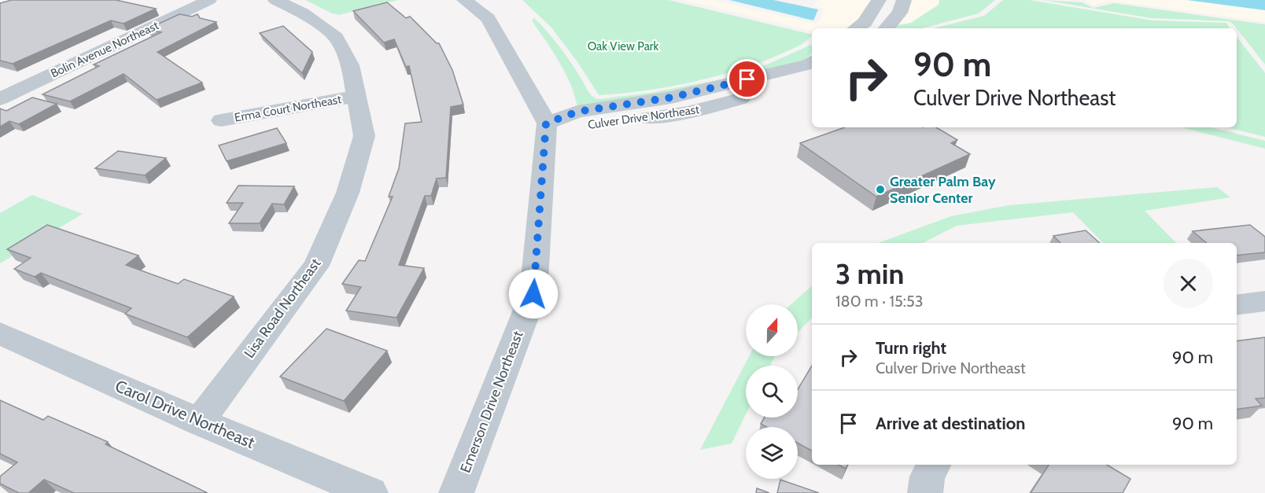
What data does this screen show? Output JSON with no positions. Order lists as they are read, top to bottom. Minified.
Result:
{"streets":{"street":["Bolin Avenue Northeast","Erma Court Northeast","Culver Drive Northeast","Lisa Road Northeast","Emerson Drive Northeast","Carol Drive Northeast"]},"crossings":[["Erma Court Northeast","Lisa Road Northeast"],["Culver Drive Northeast","Emerson Drive Northeast"],["Lisa Road Northeast","Carol Drive Northeast"]],"parks":["Oak View Park"],"places":["Greater Palm Bay Senior Center"],"north":"top","page":{"turn":["90 m","Culver Drive Northeast"],"heading":["3 min","180 m · 15:53"],"list":[{"name":"Turn right","note":"Culver Drive Northeast","value":"90 m"},{"name":"Arrive at destination","value":"90 m"}]}}
